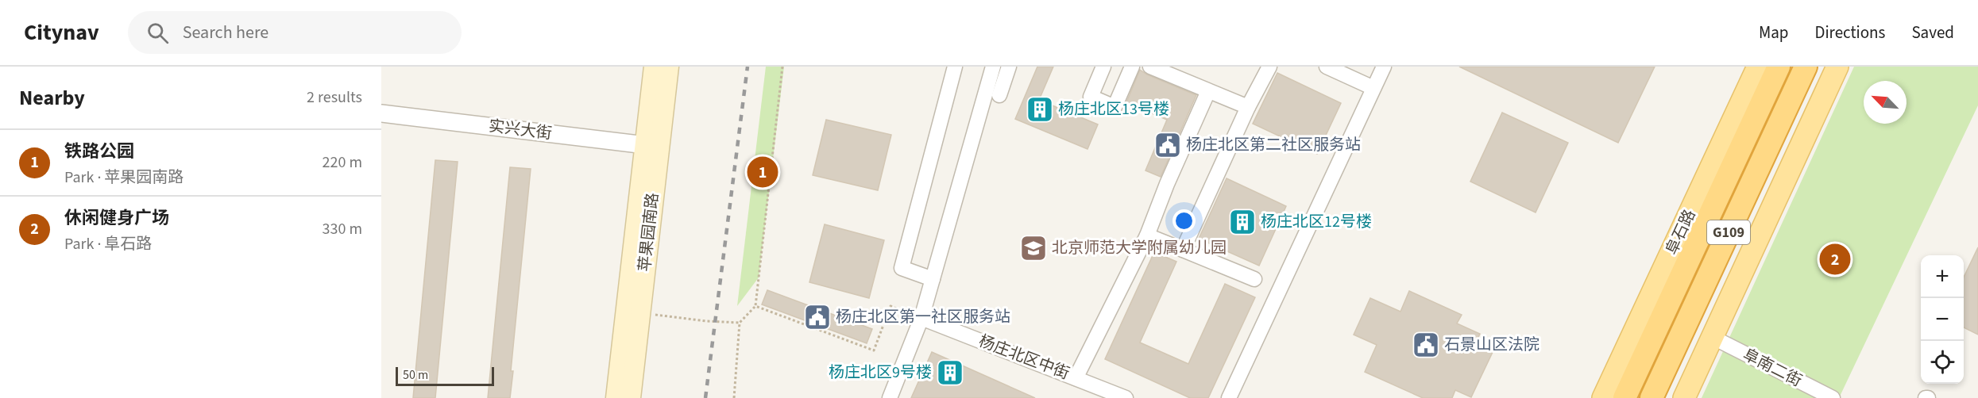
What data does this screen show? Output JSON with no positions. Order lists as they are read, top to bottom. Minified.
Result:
{"streets":{"highway":["阜石路","G109"],"main road":["苹果园南路"],"street":["实兴大街","杨庄北区中街","阜南二街"]},"crossings":[["实兴大街","苹果园南路"]],"places":{"building":["杨庄北区13号楼","杨庄北区12号楼","杨庄北区9号楼"],"public building":["杨庄北区第二社区服务站","杨庄北区第一社区服务站","石景山区法院"],"school or university":["北京师范大学附属幼儿园"]},"scale_bar":"50 m","north":"top left","page":{"header":"Citynav","search":"Search here","nav":["Map","Directions","Saved"],"heading":["Nearby","2 results"],"list":[{"mark":"1","name":"铁路公园","note":"Park · 苹果园南路","value":"220 m"},{"mark":"2","name":"休闲健身广场","note":"Park · 阜石路","value":"330 m"}],"pins":["1","2"],"map_buttons":["+","−"],"scale":"50 m"}}
